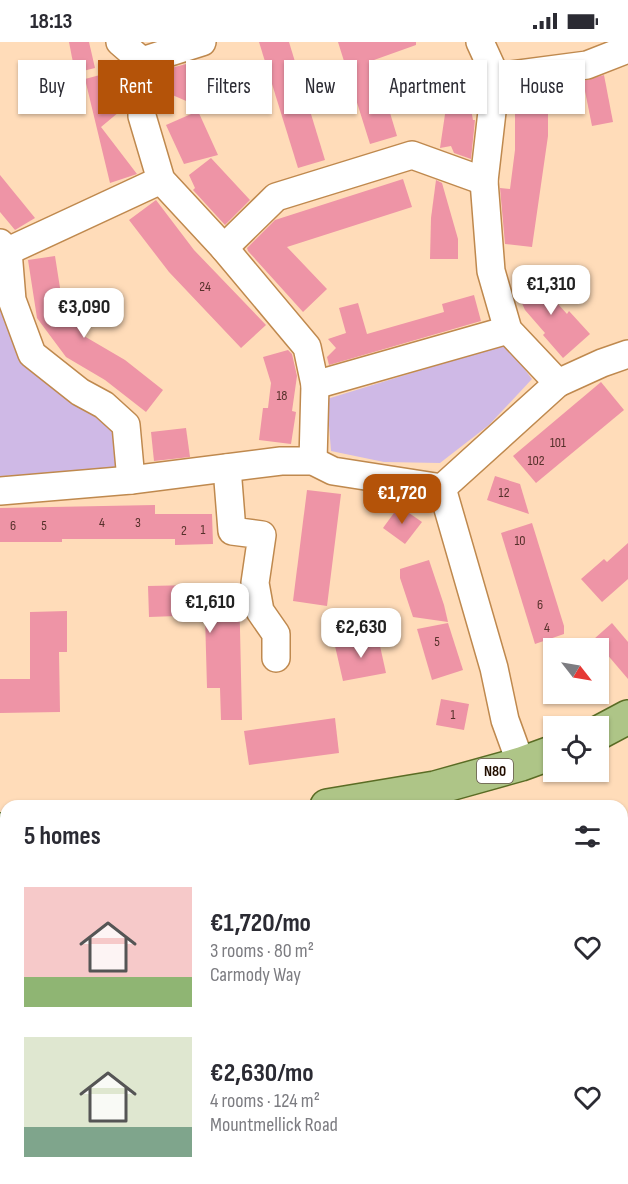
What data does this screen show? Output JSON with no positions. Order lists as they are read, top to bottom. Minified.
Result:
{"streets":{"main road":["N80"]},"house_numbers":["24","18","101","102","12","4","3","6","5","1","2","10","6","4","5","1"],"north":"bottom right","page":{"status":"18:13","chip":["Buy","Rent","Filters","New","Apartment","House"],"price":["€1,310","€3,090","€1,720","€1,610","€2,630"],"heading":"5 homes","list":[{"name":"€1,720/mo","note":"3 rooms · 80 m² · Carmody Way"},{"name":"€2,630/mo","note":"4 rooms · 124 m² · Mountmellick Road"}]}}
